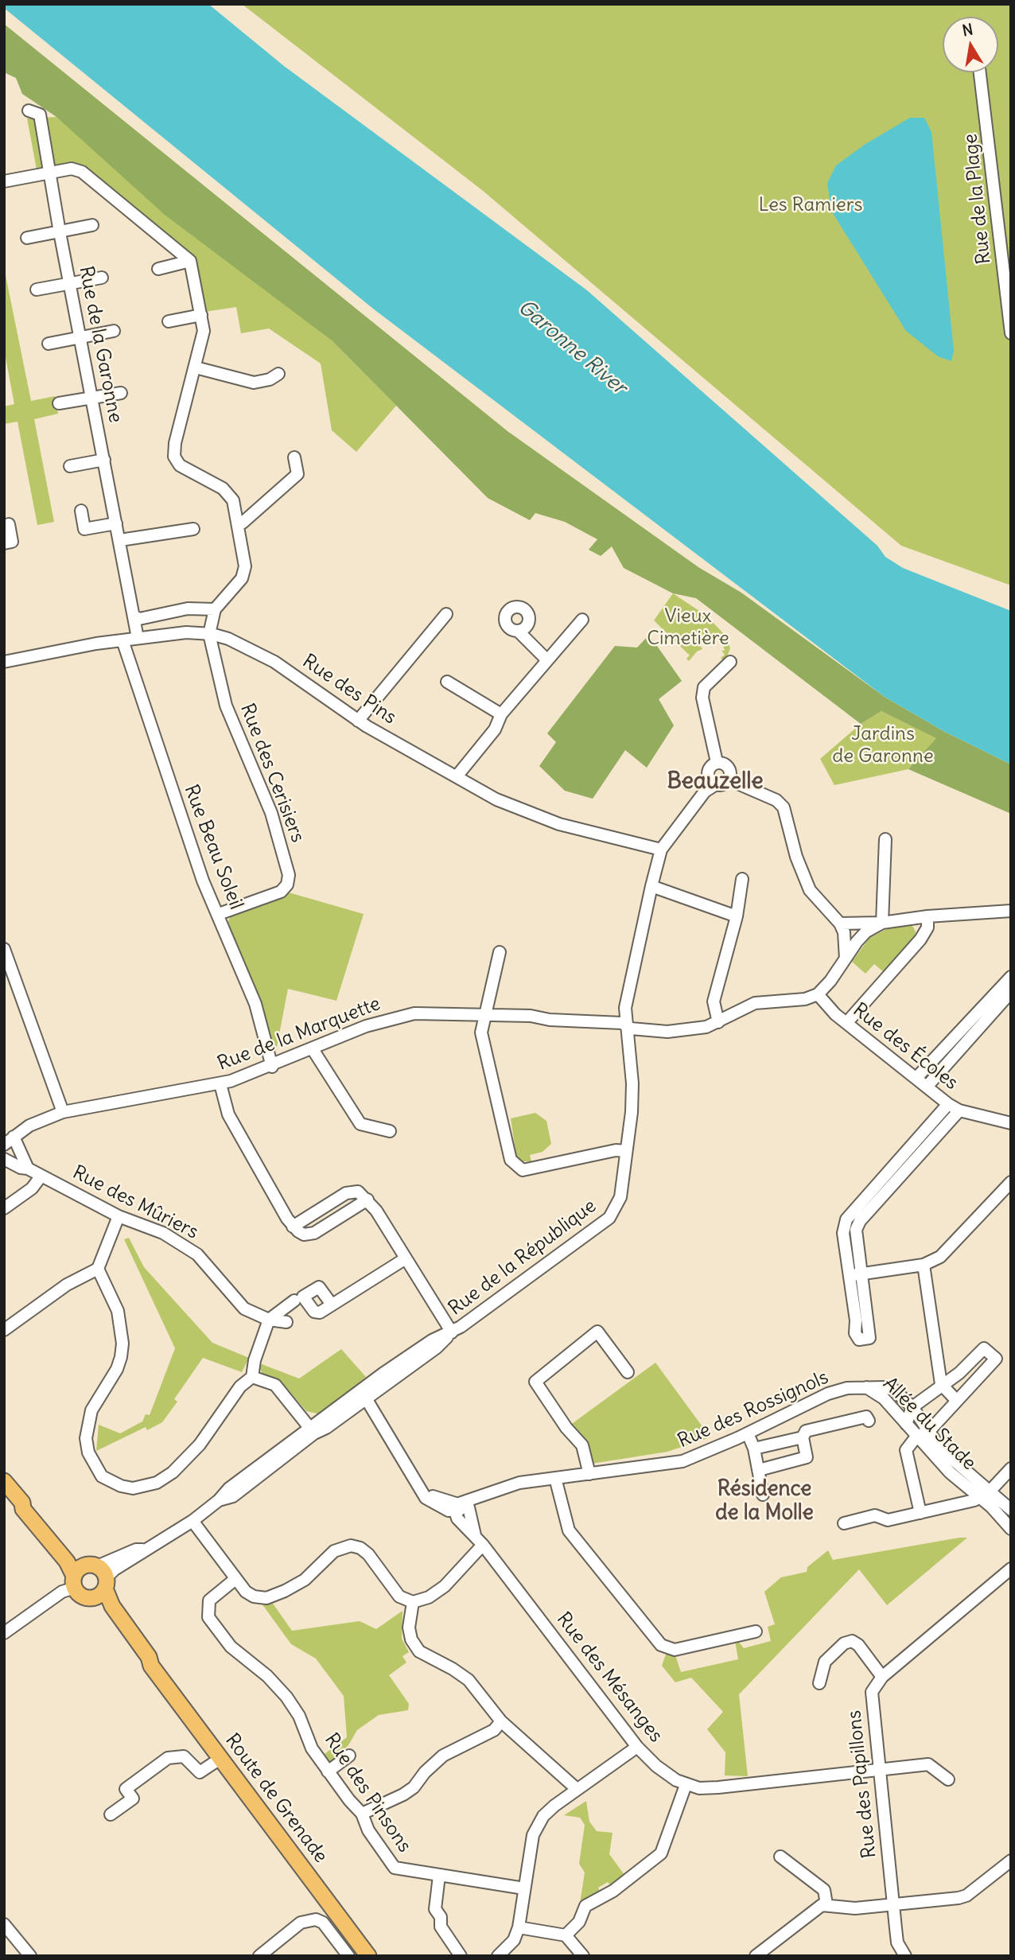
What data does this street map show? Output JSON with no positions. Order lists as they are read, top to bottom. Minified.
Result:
{"streets":{"main road":["Route de Grenade"],"street":["Rue de la Plage","Rue de la Garonne","Rue des Pins","Rue des Cerisiers","Rue Beau Soleil","Rue de la Marquette","Rue des Écoles","Rue des Mûriers","Rue de la République","Rue des Rossignols","Allée du Stade","Rue des Mésanges","Rue des Papillons","Rue des Pinsons"]},"crossings":[["Rue de la Garonne","Rue des Pins"],["Rue des Pins","Rue des Cerisiers"],["Rue des Pins","Rue Beau Soleil"],["Rue des Pins","Rue de la République"],["Rue des Cerisiers","Rue Beau Soleil"],["Rue Beau Soleil","Rue de la Marquette"],["Rue de la Marquette","Rue des Écoles"],["Rue de la Marquette","Rue de la République"],["Rue de la République","Route de Grenade"],["Rue des Rossignols","Allée du Stade"],["Rue des Rossignols","Rue des Mésanges"]],"districts":["Beauzelle","Résidence de la Molle"],"water":["Garonne River"],"parks":["Les Ramiers","Vieux Cimetière","Jardins de Garonne"],"north":"top"}
